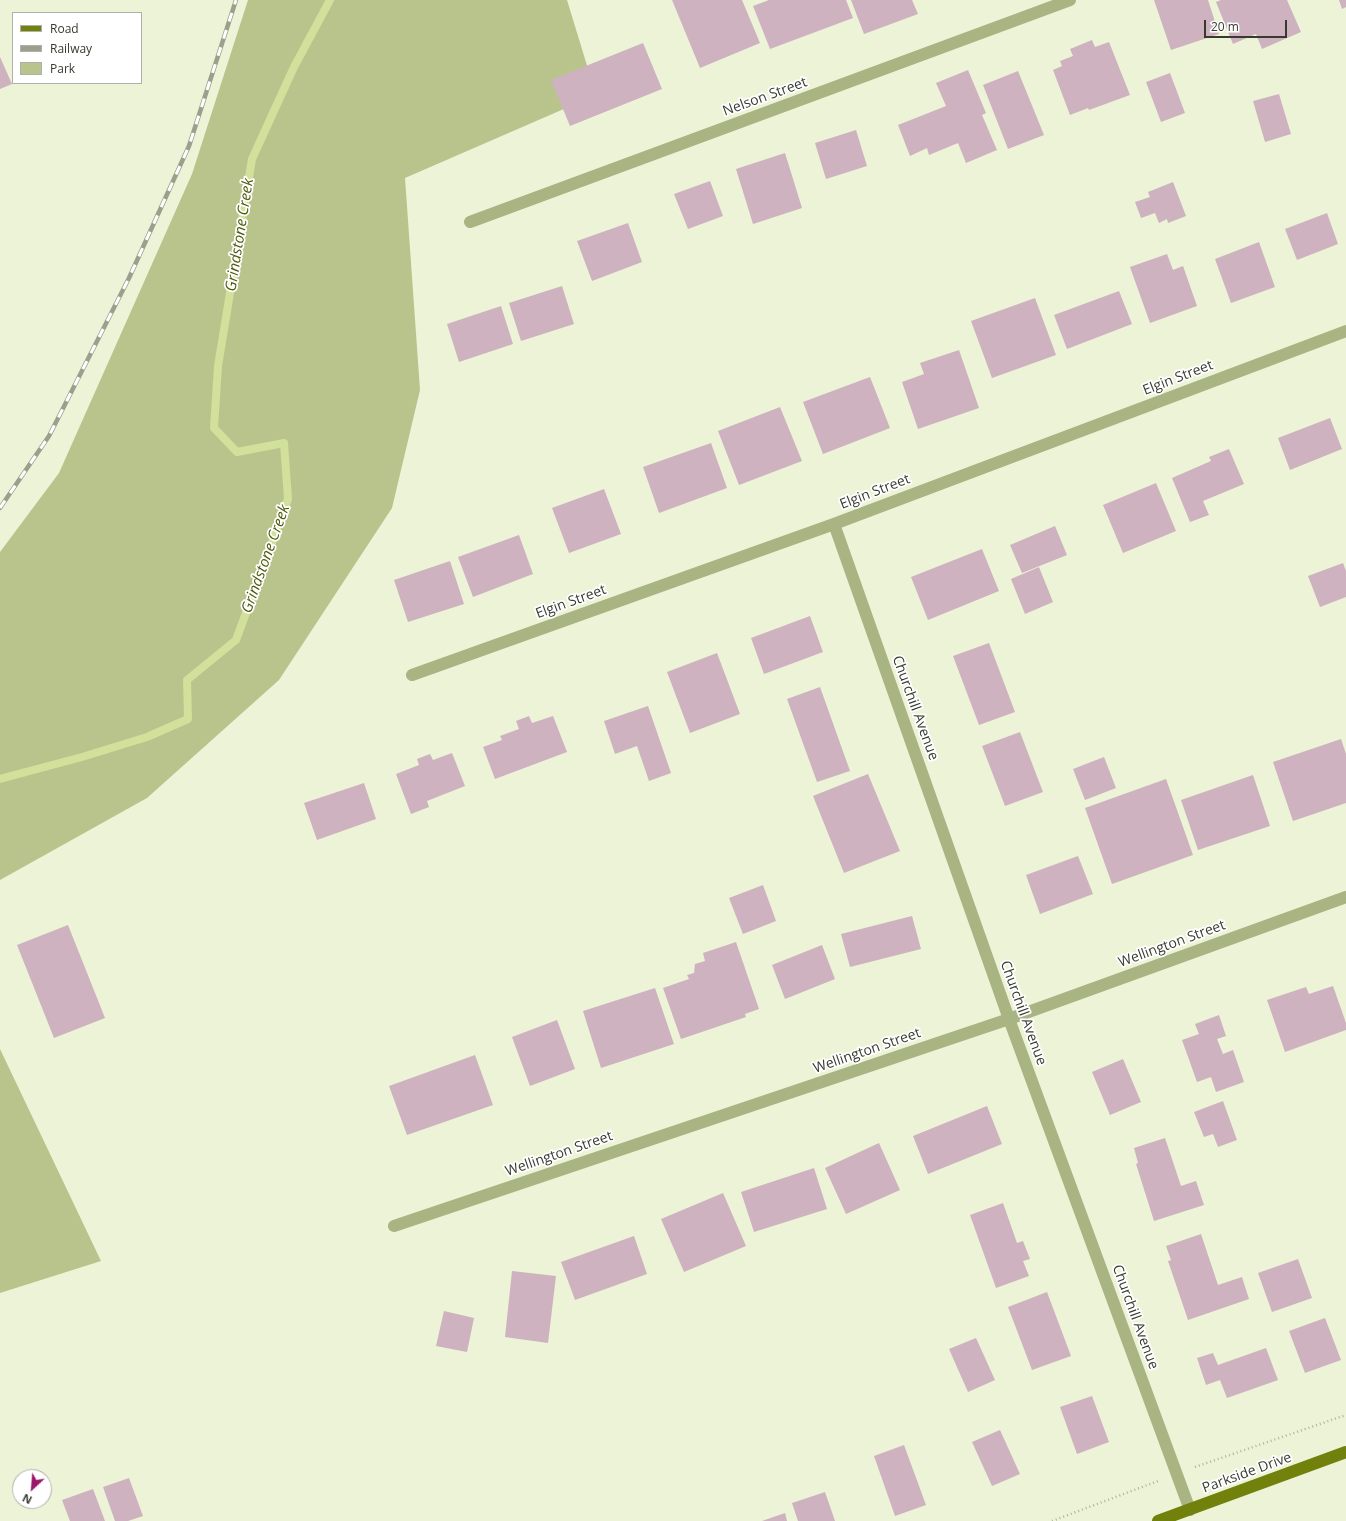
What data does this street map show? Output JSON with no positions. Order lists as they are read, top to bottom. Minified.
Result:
{"streets":{"main road":["Parkside Drive"],"street":["Nelson Street","Elgin Street","Churchill Avenue","Wellington Street"]},"crossings":[["Elgin Street","Churchill Avenue"],["Churchill Avenue","Wellington Street"],["Churchill Avenue","Parkside Drive"]],"water":["Grindstone Creek"],"legend":["Road","Railway","Park"],"scale_bar":"20 m","north":"bottom left"}
